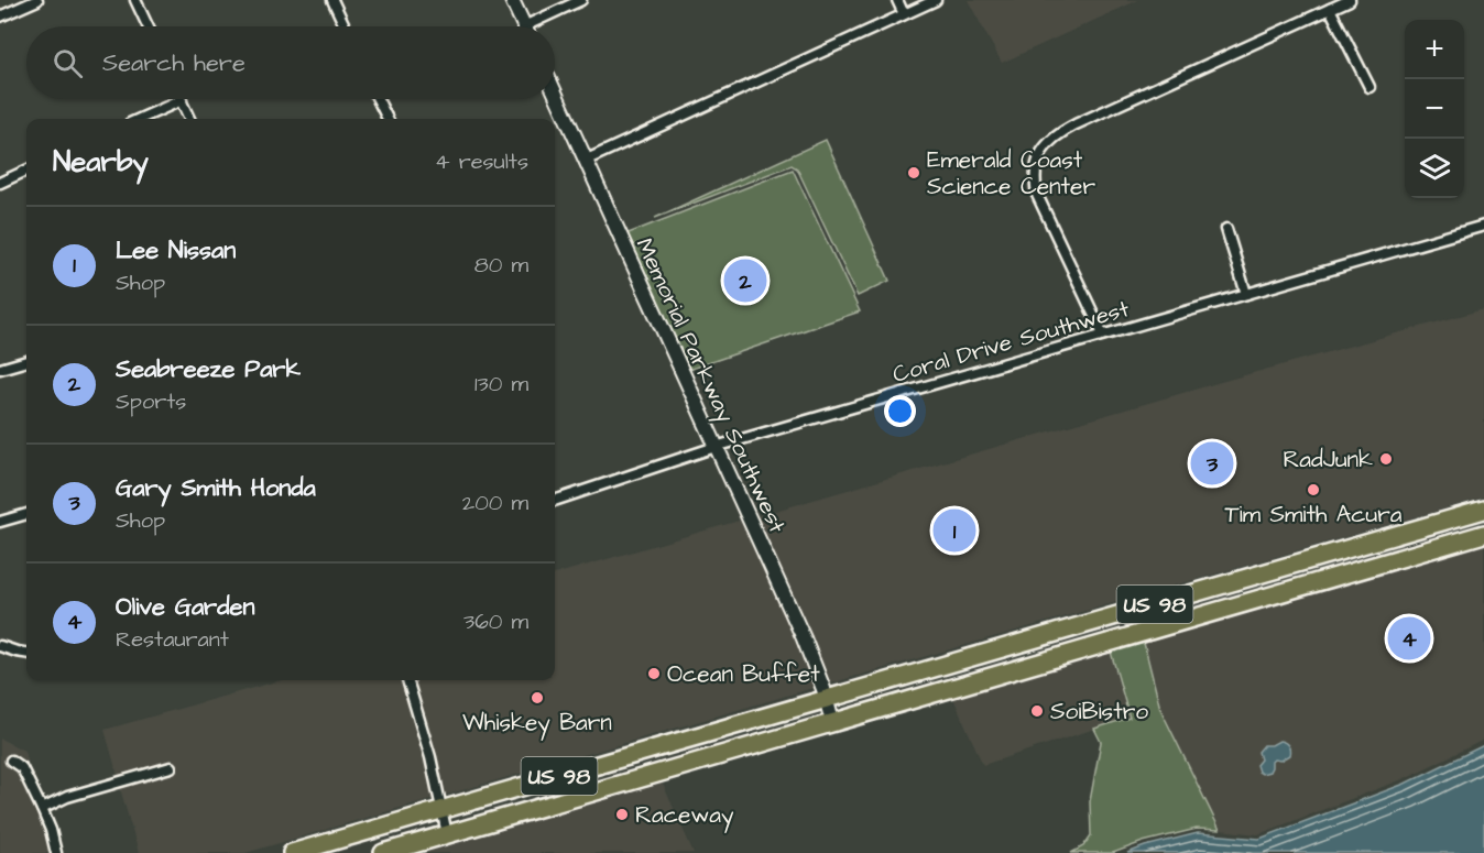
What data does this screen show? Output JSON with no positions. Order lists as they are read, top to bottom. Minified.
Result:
{"streets":{"highway":["US 98"],"street":["Coral Drive Southwest","Memorial Parkway Southwest"]},"crossings":[["Coral Drive Southwest","Memorial Parkway Southwest"],["Memorial Parkway Southwest","US 98"]],"places":["Emerald Coast Science Center","RadJunk","Tim Smith Acura","Ocean Buffet","Whiskey Barn","SoiBistro","Raceway"],"page":{"map_buttons":["+","−"],"search":"Search here","heading":["Nearby","4 results"],"list":[{"mark":"1","name":"Lee Nissan","note":"Shop","value":"80 m"},{"mark":"2","name":"Seabreeze Park","note":"Sports","value":"130 m"},{"mark":"3","name":"Gary Smith Honda","note":"Shop","value":"200 m"},{"mark":"4","name":"Olive Garden","note":"Restaurant","value":"360 m"}],"pins":["2","3","1","4"]}}
